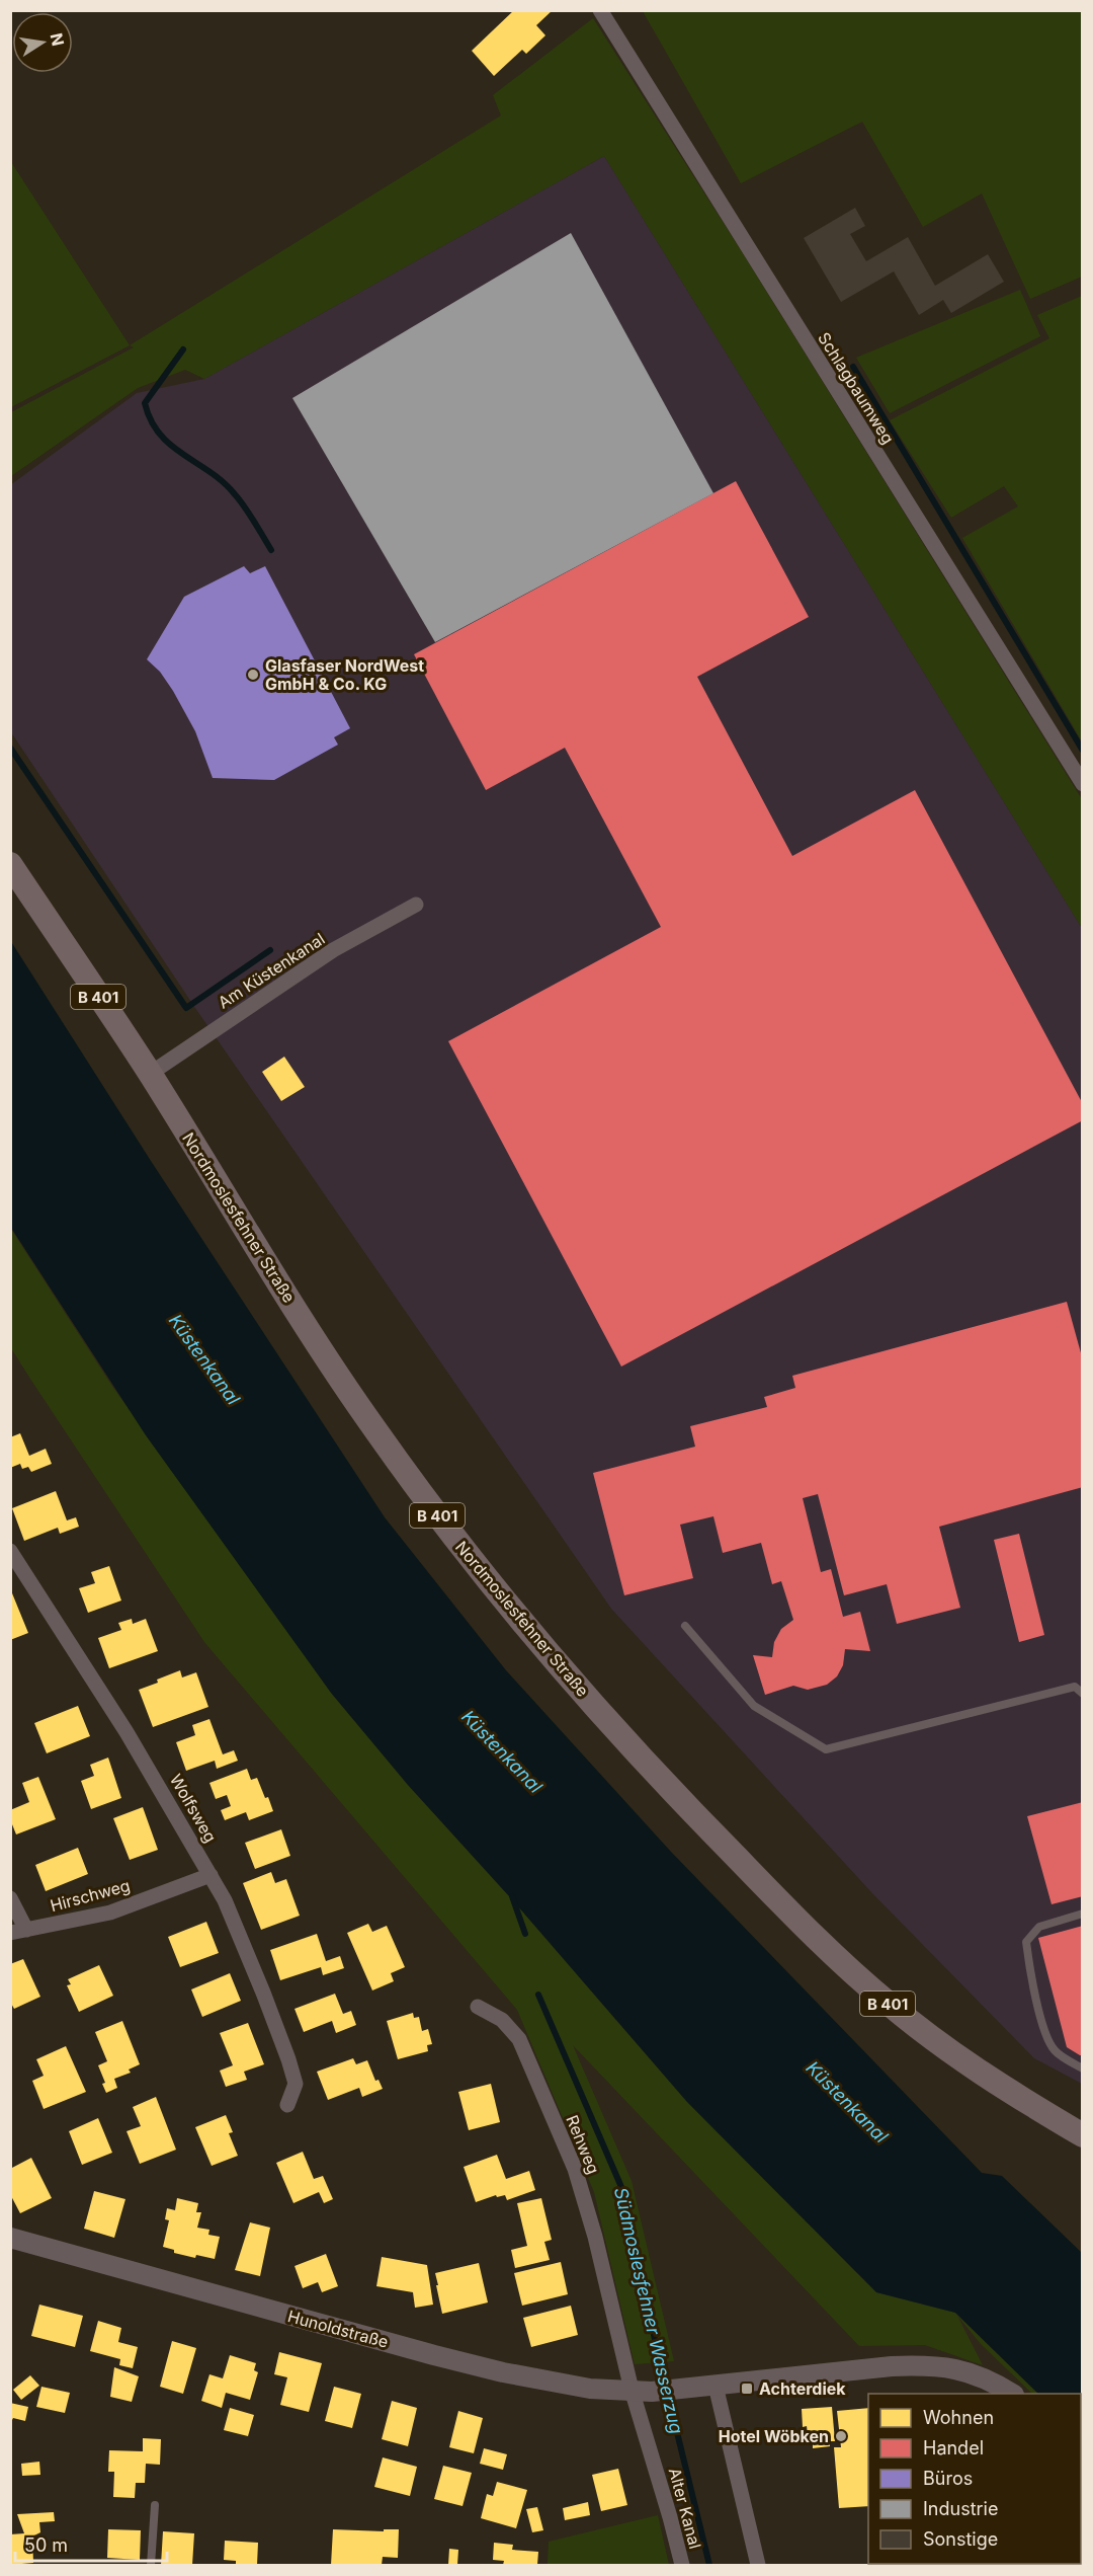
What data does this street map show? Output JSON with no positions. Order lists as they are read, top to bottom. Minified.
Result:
{"streets":{"main road":["B 401","Nordmoslesfehner Straße"],"street":["Schlagbaumweg","Am Küstenkanal","Wolfsweg","Hirschweg","Rehweg","Hunoldstraße","Alter Kanal"]},"crossings":[["Am Küstenkanal","Nordmoslesfehner Straße"],["Wolfsweg","Hirschweg"],["Rehweg","Hunoldstraße"],["Rehweg","Alter Kanal"],["Hunoldstraße","Alter Kanal"]],"water":["Küstenkanal","Südmoslesfehner Wasserzug"],"places":{"other":["Glasfaser NordWest GmbH & Co. KG","Hotel Wöbken"],"transit":["Achterdiek"]},"legend":["Wohnen","Handel","Büros","Industrie","Sonstige"],"scale_bar":"50 m","north":"right"}
